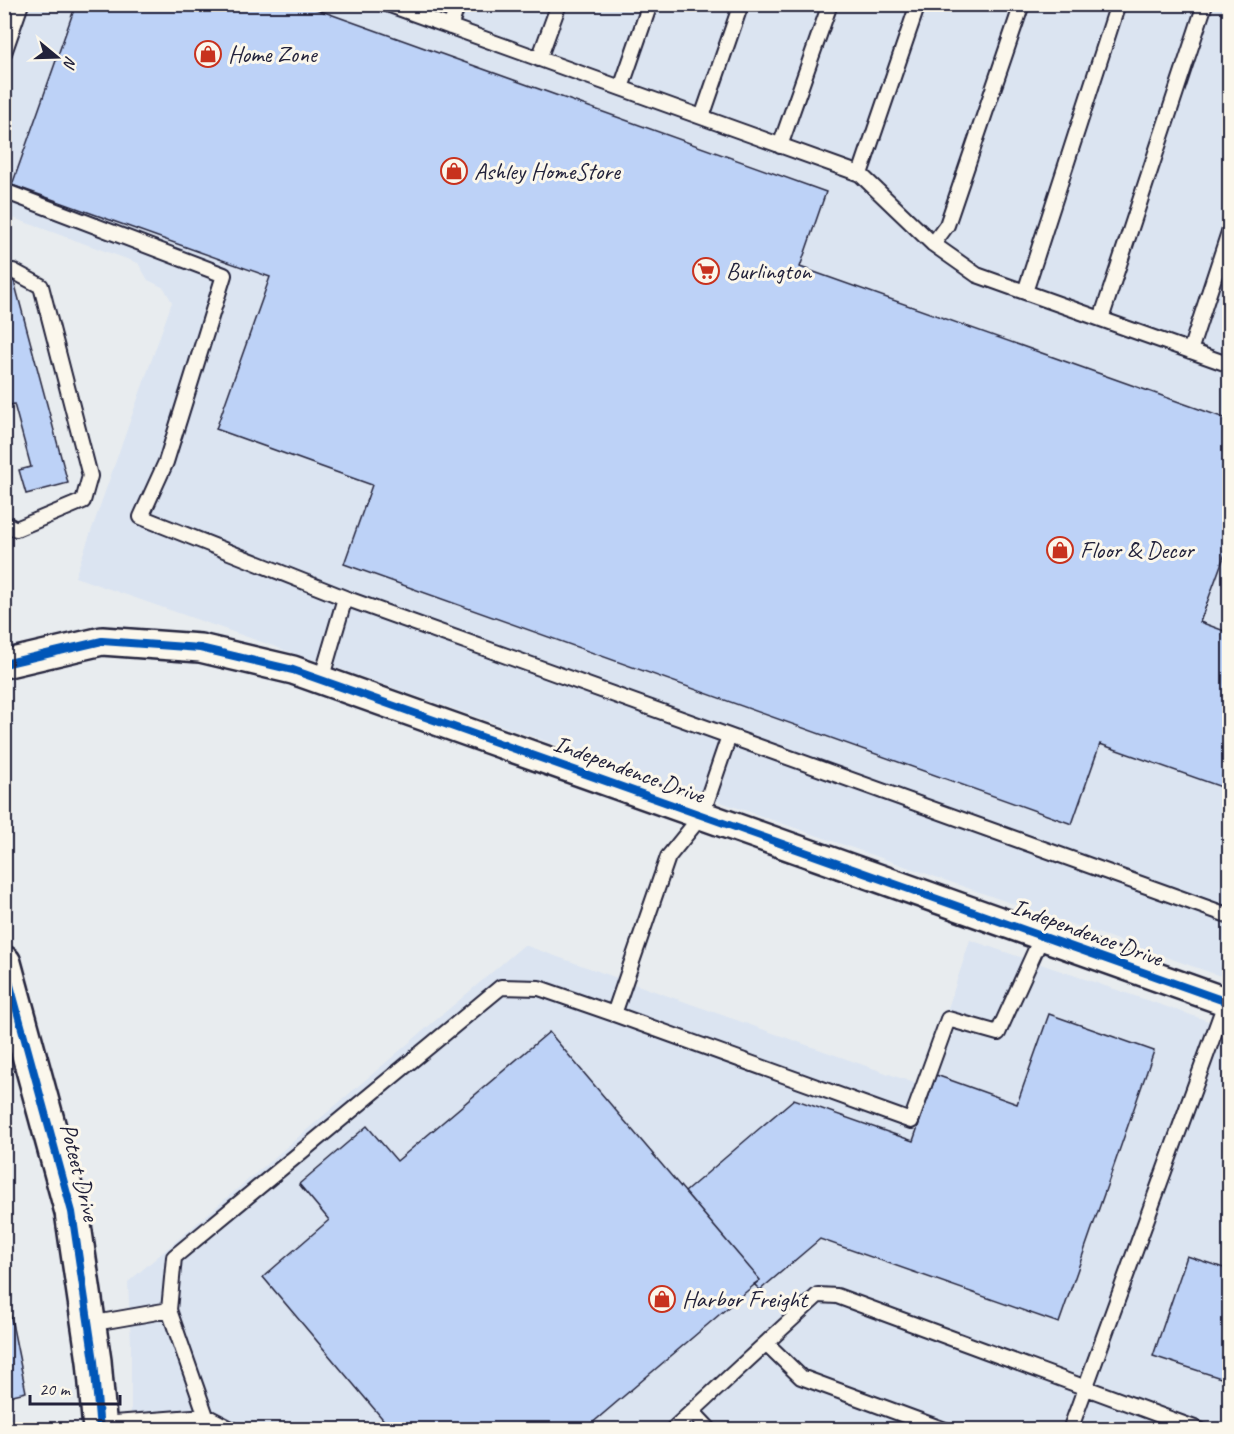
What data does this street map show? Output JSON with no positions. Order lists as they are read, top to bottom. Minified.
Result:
{"streets":{"street":["Independence Drive","Poteet Drive"]},"places":{"shop":["Home Zone","Ashley HomeStore","Floor & Decor","Harbor Freight"],"supermarket":["Burlington"]},"scale_bar":"20 m","north":"right"}
